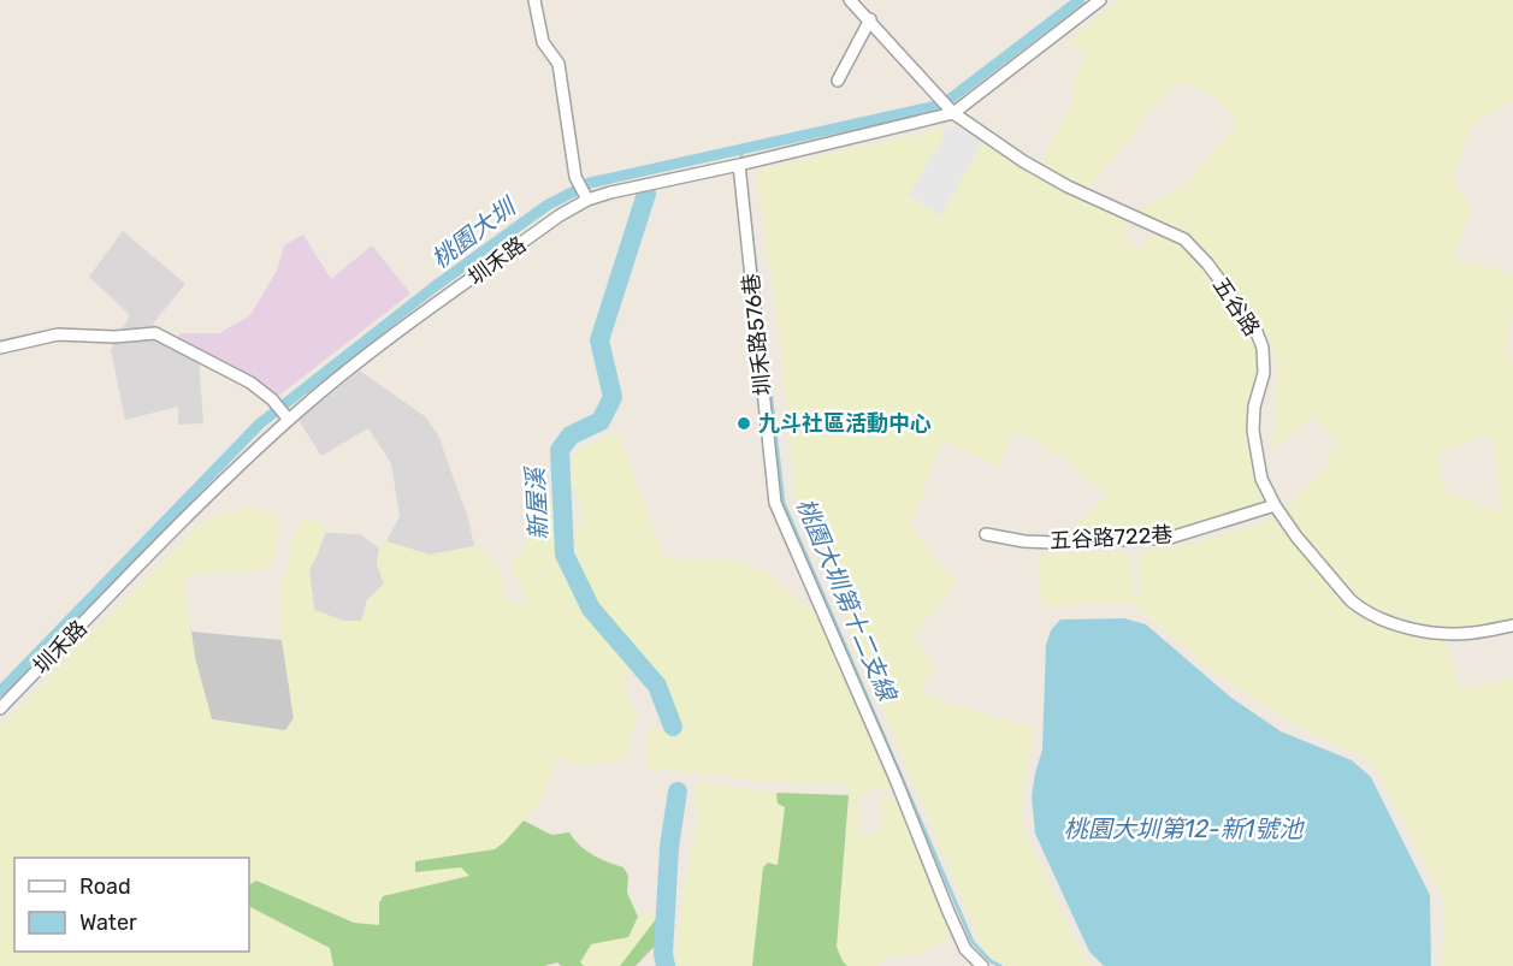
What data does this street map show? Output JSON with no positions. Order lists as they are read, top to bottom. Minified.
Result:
{"streets":{"street":["圳禾路","五谷路","圳禾路576巷","五谷路722巷"]},"crossings":[["圳禾路","五谷路"],["圳禾路","圳禾路576巷"],["五谷路","五谷路722巷"]],"water":["桃園大圳","新屋溪","桃園大圳第十二支線","桃園大圳第12-新1號池"],"places":["九斗社區活動中心"],"legend":["Road","Water"]}
